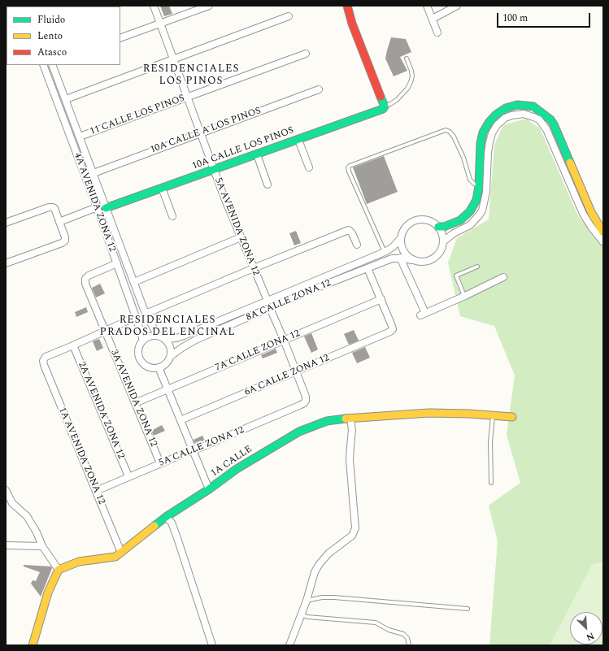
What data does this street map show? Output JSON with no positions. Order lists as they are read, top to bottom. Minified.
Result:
{"streets":{"street":["11 CALLE LOS PINOS","10A CALLE A LOS PINOS","10A CALLE LOS PINOS","4A AVENIDA ZONA 12","5A AVENIDA ZONA 12","8A CALLE ZONA 12","7A CALLE ZONA 12","6A CALLE ZONA 12","3A AVENIDA ZONA 12","2A AVENIDA ZONA 12","5A CALLE ZONA 12","1A AVENIDA ZONA 12","1A CALLE"]},"crossings":[["11 CALLE LOS PINOS","4A AVENIDA ZONA 12"],["11 CALLE LOS PINOS","5A AVENIDA ZONA 12"],["10A CALLE A LOS PINOS","4A AVENIDA ZONA 12"],["10A CALLE A LOS PINOS","5A AVENIDA ZONA 12"],["10A CALLE LOS PINOS","4A AVENIDA ZONA 12"],["10A CALLE LOS PINOS","5A AVENIDA ZONA 12"],["4A AVENIDA ZONA 12","8A CALLE ZONA 12"],["4A AVENIDA ZONA 12","3A AVENIDA ZONA 12"],["5A AVENIDA ZONA 12","8A CALLE ZONA 12"],["7A CALLE ZONA 12","6A CALLE ZONA 12"],["7A CALLE ZONA 12","3A AVENIDA ZONA 12"],["6A CALLE ZONA 12","5A CALLE ZONA 12"],["3A AVENIDA ZONA 12","5A CALLE ZONA 12"],["2A AVENIDA ZONA 12","5A CALLE ZONA 12"],["2A AVENIDA ZONA 12","1A AVENIDA ZONA 12"],["5A CALLE ZONA 12","1A AVENIDA ZONA 12"],["1A AVENIDA ZONA 12","1A CALLE"]],"districts":["RESIDENCIALES LOS PINOS","RESIDENCIALES PRADOS DEL ENCINAL"],"legend":["Fluido","Lento","Atasco"],"scale_bar":"100 m","north":"bottom right"}
